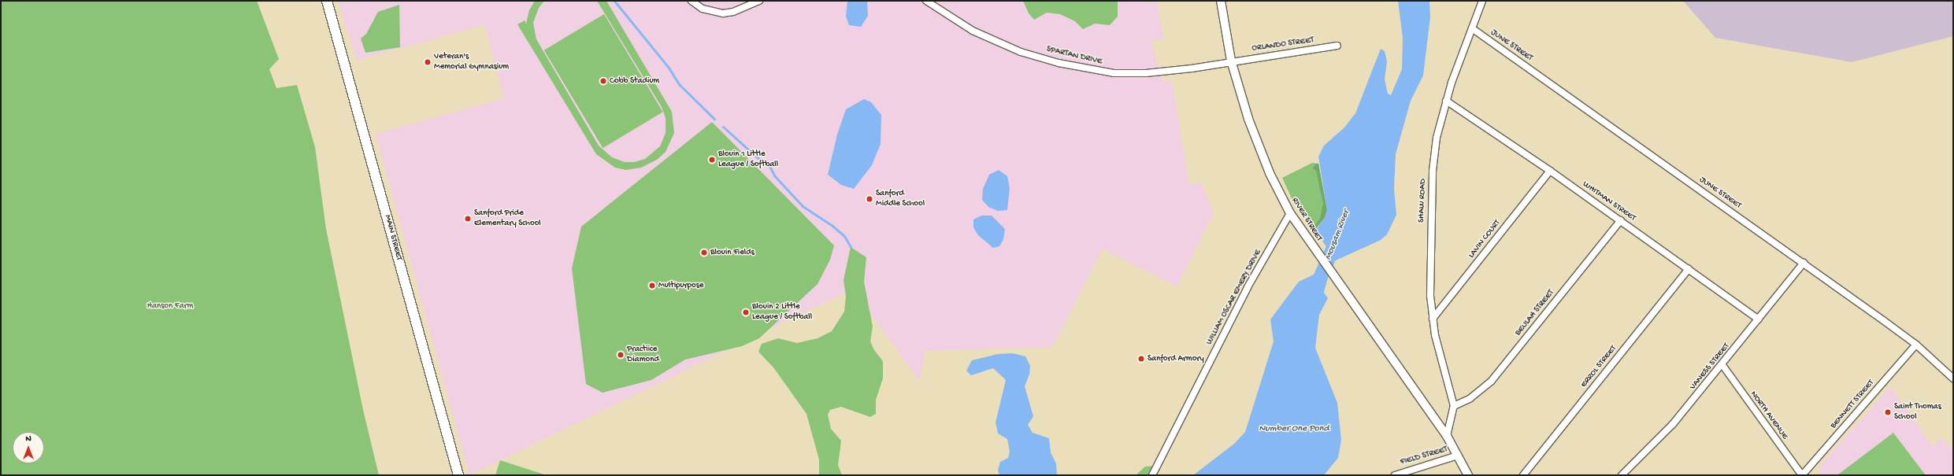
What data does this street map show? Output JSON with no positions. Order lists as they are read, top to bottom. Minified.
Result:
{"streets":{"main road":["MAIN STREET"],"street":["ORLANDO STREET","JUNE STREET","SPARTAN DRIVE","SHAW ROAD","WHITMAN STREET","RIVER STREET","LAVIN COURT","WILLIAM OSCAR EMERY DRIVE","BEULAH STREET","ERROL STREET","VANESS STREET","BENNETT STREET","NORTH AVENUE","FIELD STREET"]},"crossings":[["ORLANDO STREET","SPARTAN DRIVE"],["ORLANDO STREET","RIVER STREET"],["JUNE STREET","SHAW ROAD"],["JUNE STREET","VANESS STREET"],["JUNE STREET","BENNETT STREET"],["SPARTAN DRIVE","RIVER STREET"],["SHAW ROAD","WHITMAN STREET"],["SHAW ROAD","LAVIN COURT"],["SHAW ROAD","BEULAH STREET"],["WHITMAN STREET","LAVIN COURT"],["WHITMAN STREET","BEULAH STREET"],["WHITMAN STREET","ERROL STREET"],["WHITMAN STREET","VANESS STREET"],["RIVER STREET","WILLIAM OSCAR EMERY DRIVE"],["RIVER STREET","FIELD STREET"],["VANESS STREET","NORTH AVENUE"],["BENNETT STREET","NORTH AVENUE"]],"water":["Mousam River","Number One Pond"],"parks":["Hanson Farm"],"places":["Veteran's Memorial Gymnasium","Cobb Stadium","Blouin 1 Little League / Softball","Sanford Middle School","Sanford Pride Elementary School","Blouin Fields","Multipurpose","Blouin 2 Little League / Softball","Practiice Diamond","Sanford Armory","Saint Thomas School"],"north":"top"}
